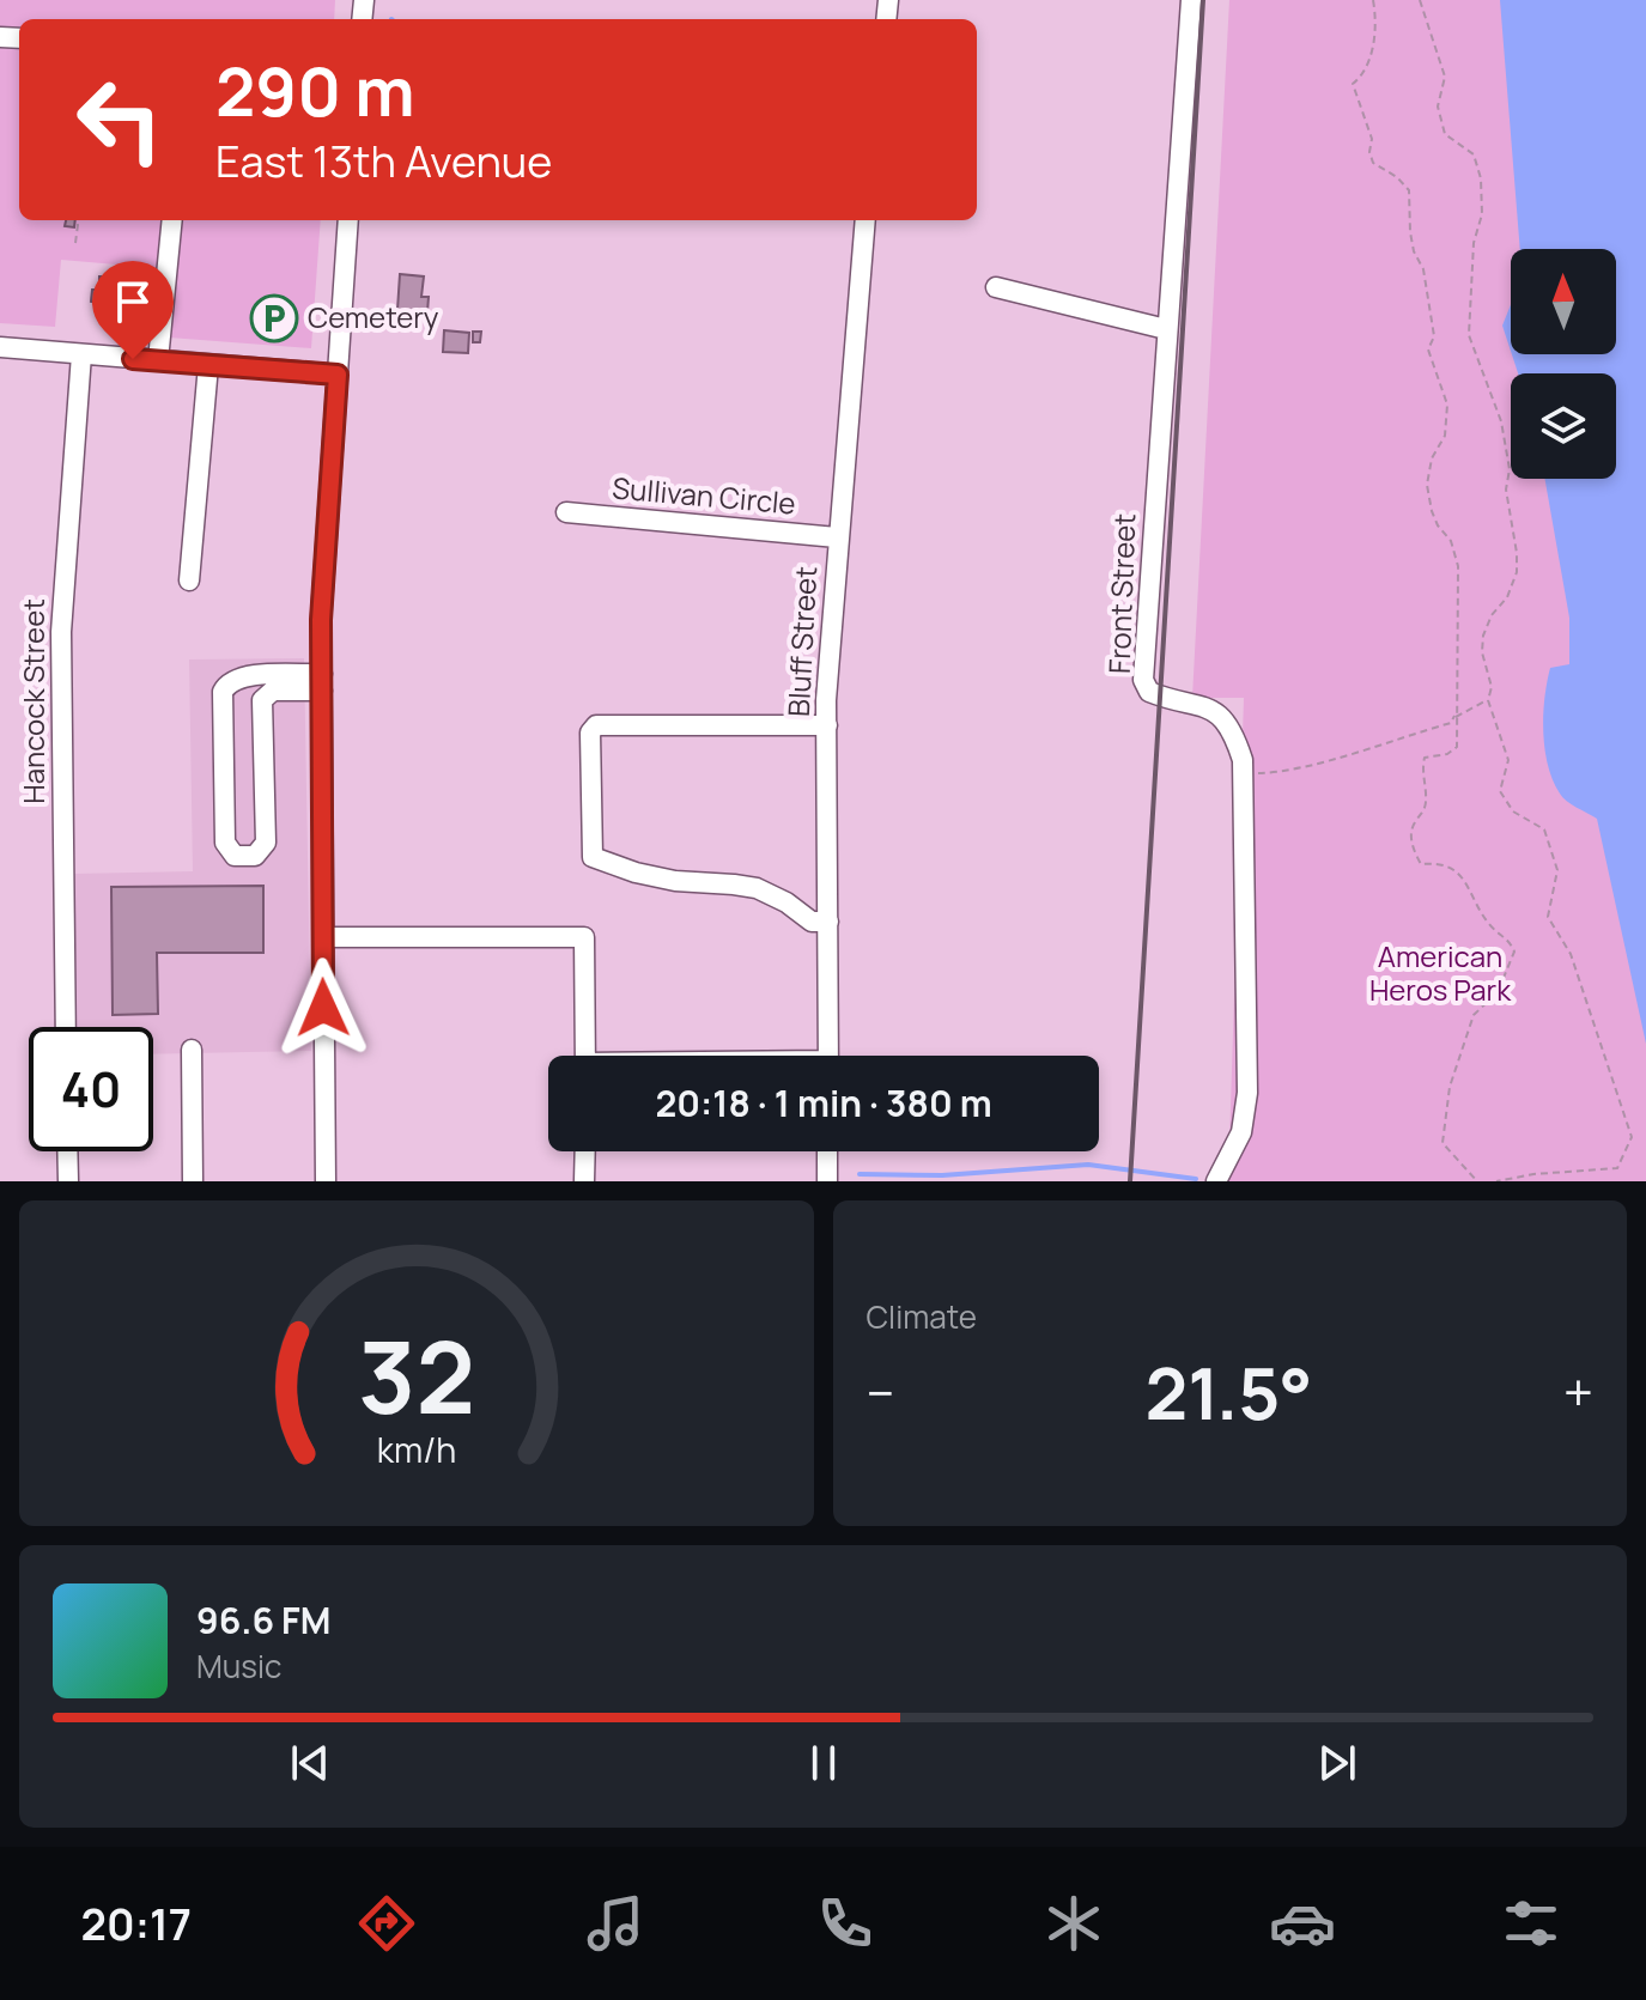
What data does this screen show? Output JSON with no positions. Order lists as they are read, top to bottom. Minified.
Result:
{"streets":{"street":["Sullivan Circle","Front Street","Bluff Street","Hancock Street"]},"crossings":[["Sullivan Circle","Bluff Street"]],"parks":["American Heros Park"],"places":{"parking":["Cemetery"]},"north":"top","page":{"turn":["290 m","East 13th Avenue"],"limit":"40","trip":"20:18 · 1 min · 380 m","tile":"Climate","heat":["−","21.5°","+"],"song":["96.6 FM","Music"],"tabs":"20:17","gauge":["32","km/h"]}}
